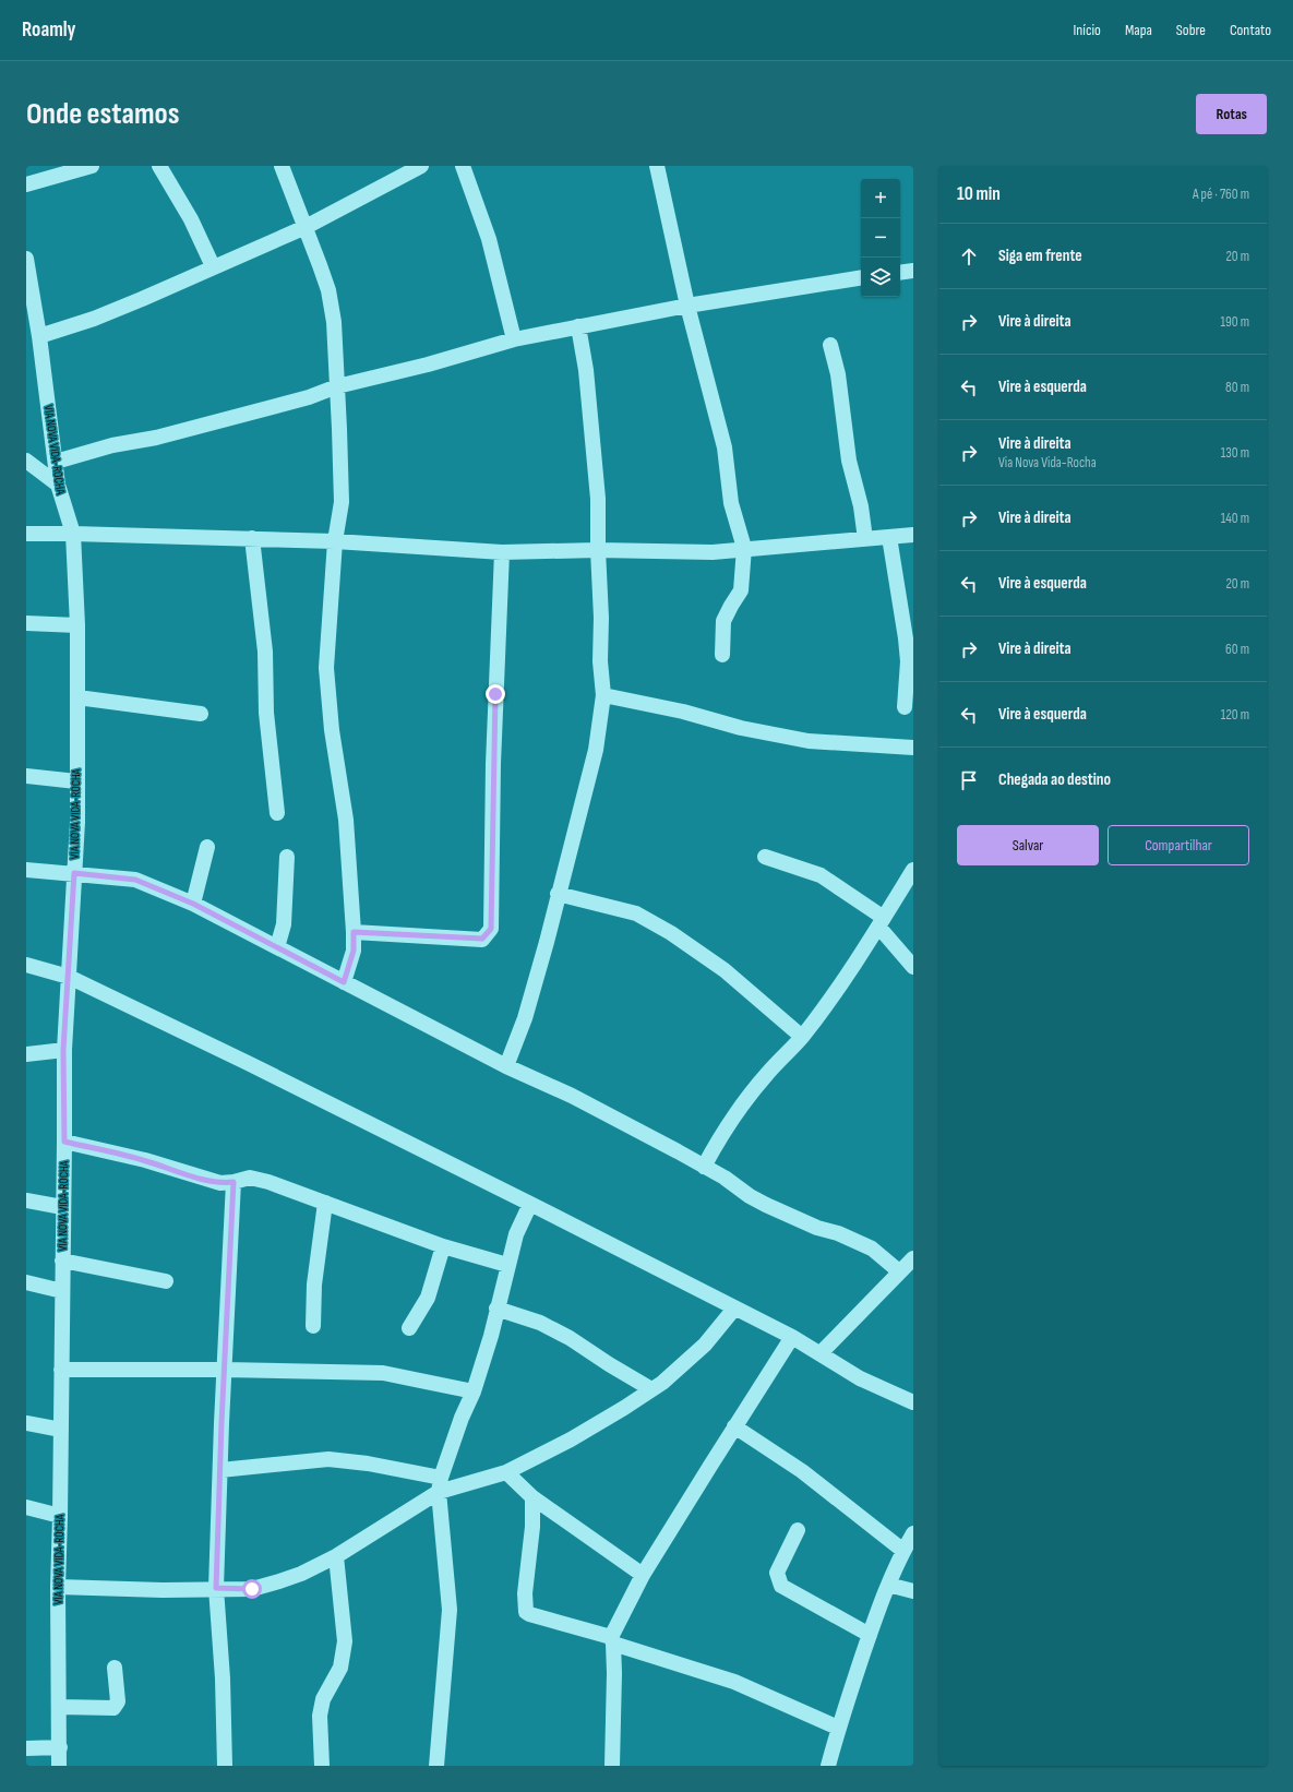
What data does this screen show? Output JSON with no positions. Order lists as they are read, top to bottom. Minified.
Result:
{"streets":{"street":["VIA NOVA VIDA-ROCHA"]},"page":{"header":"Roamly","nav":["Início","Mapa","Sobre","Contato"],"buttons":["Rotas",["Salvar","Compartilhar"]],"title":"Onde estamos","heading":["10 min","A pé · 760 m"],"map_buttons":["+","−"],"list":[["Siga em frente","20 m"],["Vire à direita","190 m"],["Vire à esquerda","80 m"],["Vire à direita","Via Nova Vida-Rocha","130 m"],["Vire à direita","140 m"],["Vire à esquerda","20 m"],["Vire à direita","60 m"],["Vire à esquerda","120 m"],"Chegada ao destino"]}}
